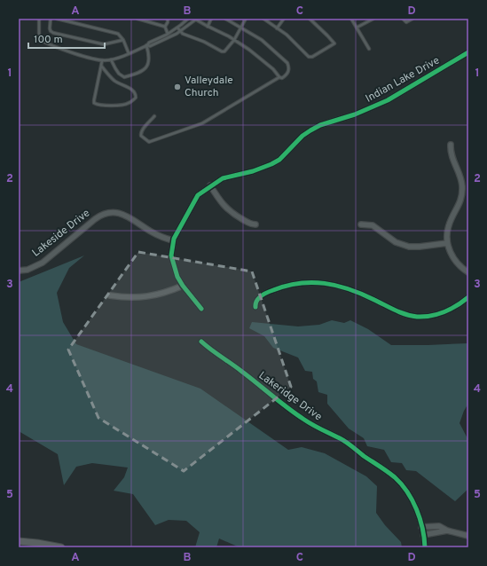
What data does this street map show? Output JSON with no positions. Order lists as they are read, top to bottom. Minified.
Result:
{"streets":{"street":["Indian Lake Drive","Lakeside Drive","Lakeridge Drive"]},"crossings":[["Indian Lake Drive","Lakeside Drive"]],"places":["Valleydale Church"],"scale_bar":"100 m","grid":{"columns":["A","B","C","D"],"rows":["1","2","3","4","5"]}}
